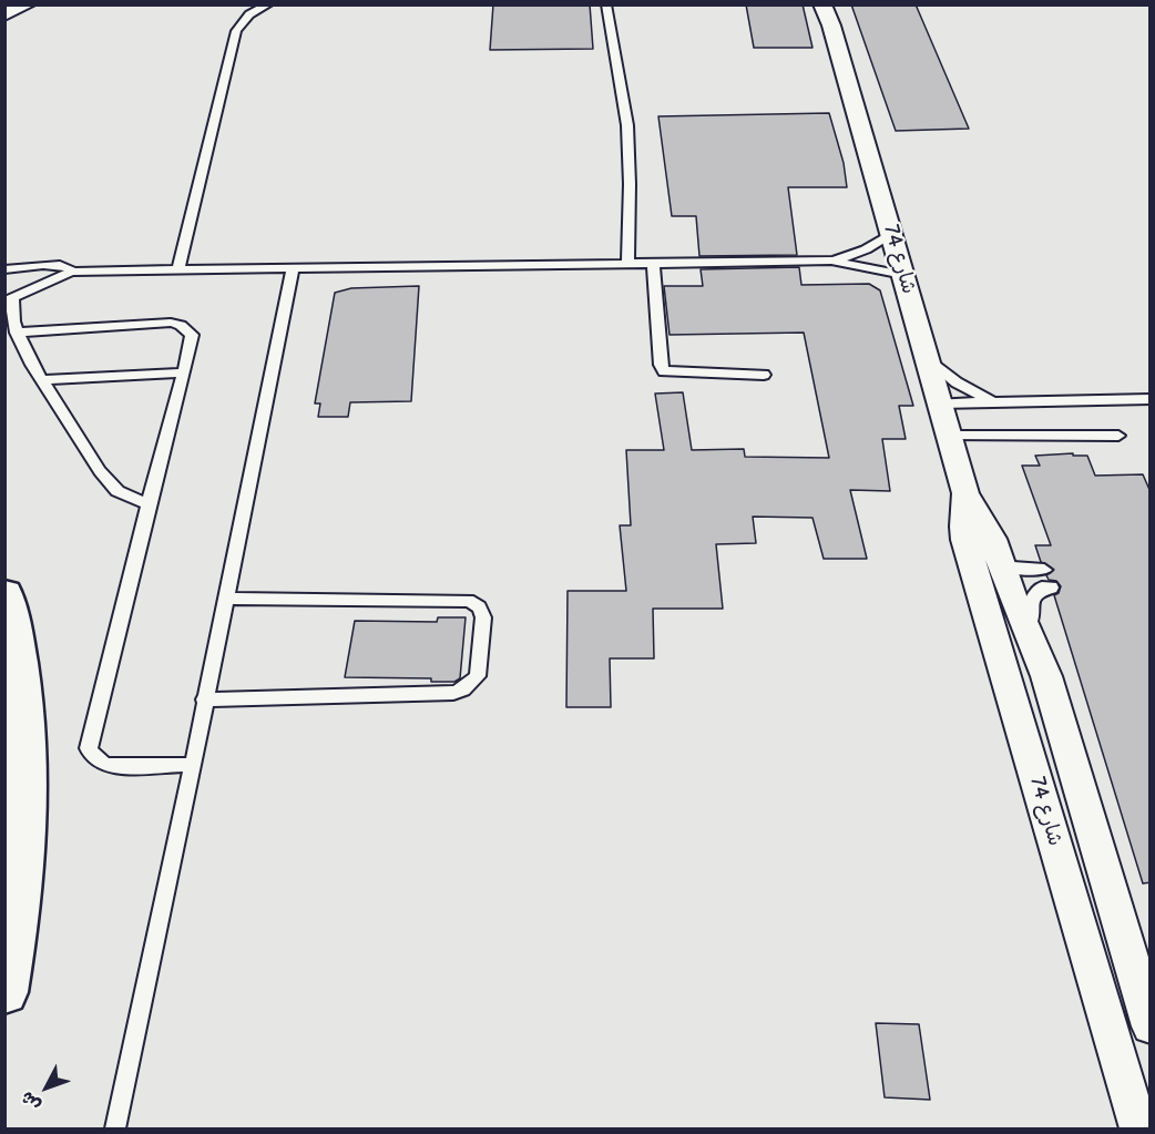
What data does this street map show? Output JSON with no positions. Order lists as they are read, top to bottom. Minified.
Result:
{"streets":{"street":["شارع 74"]},"north":"bottom left"}
